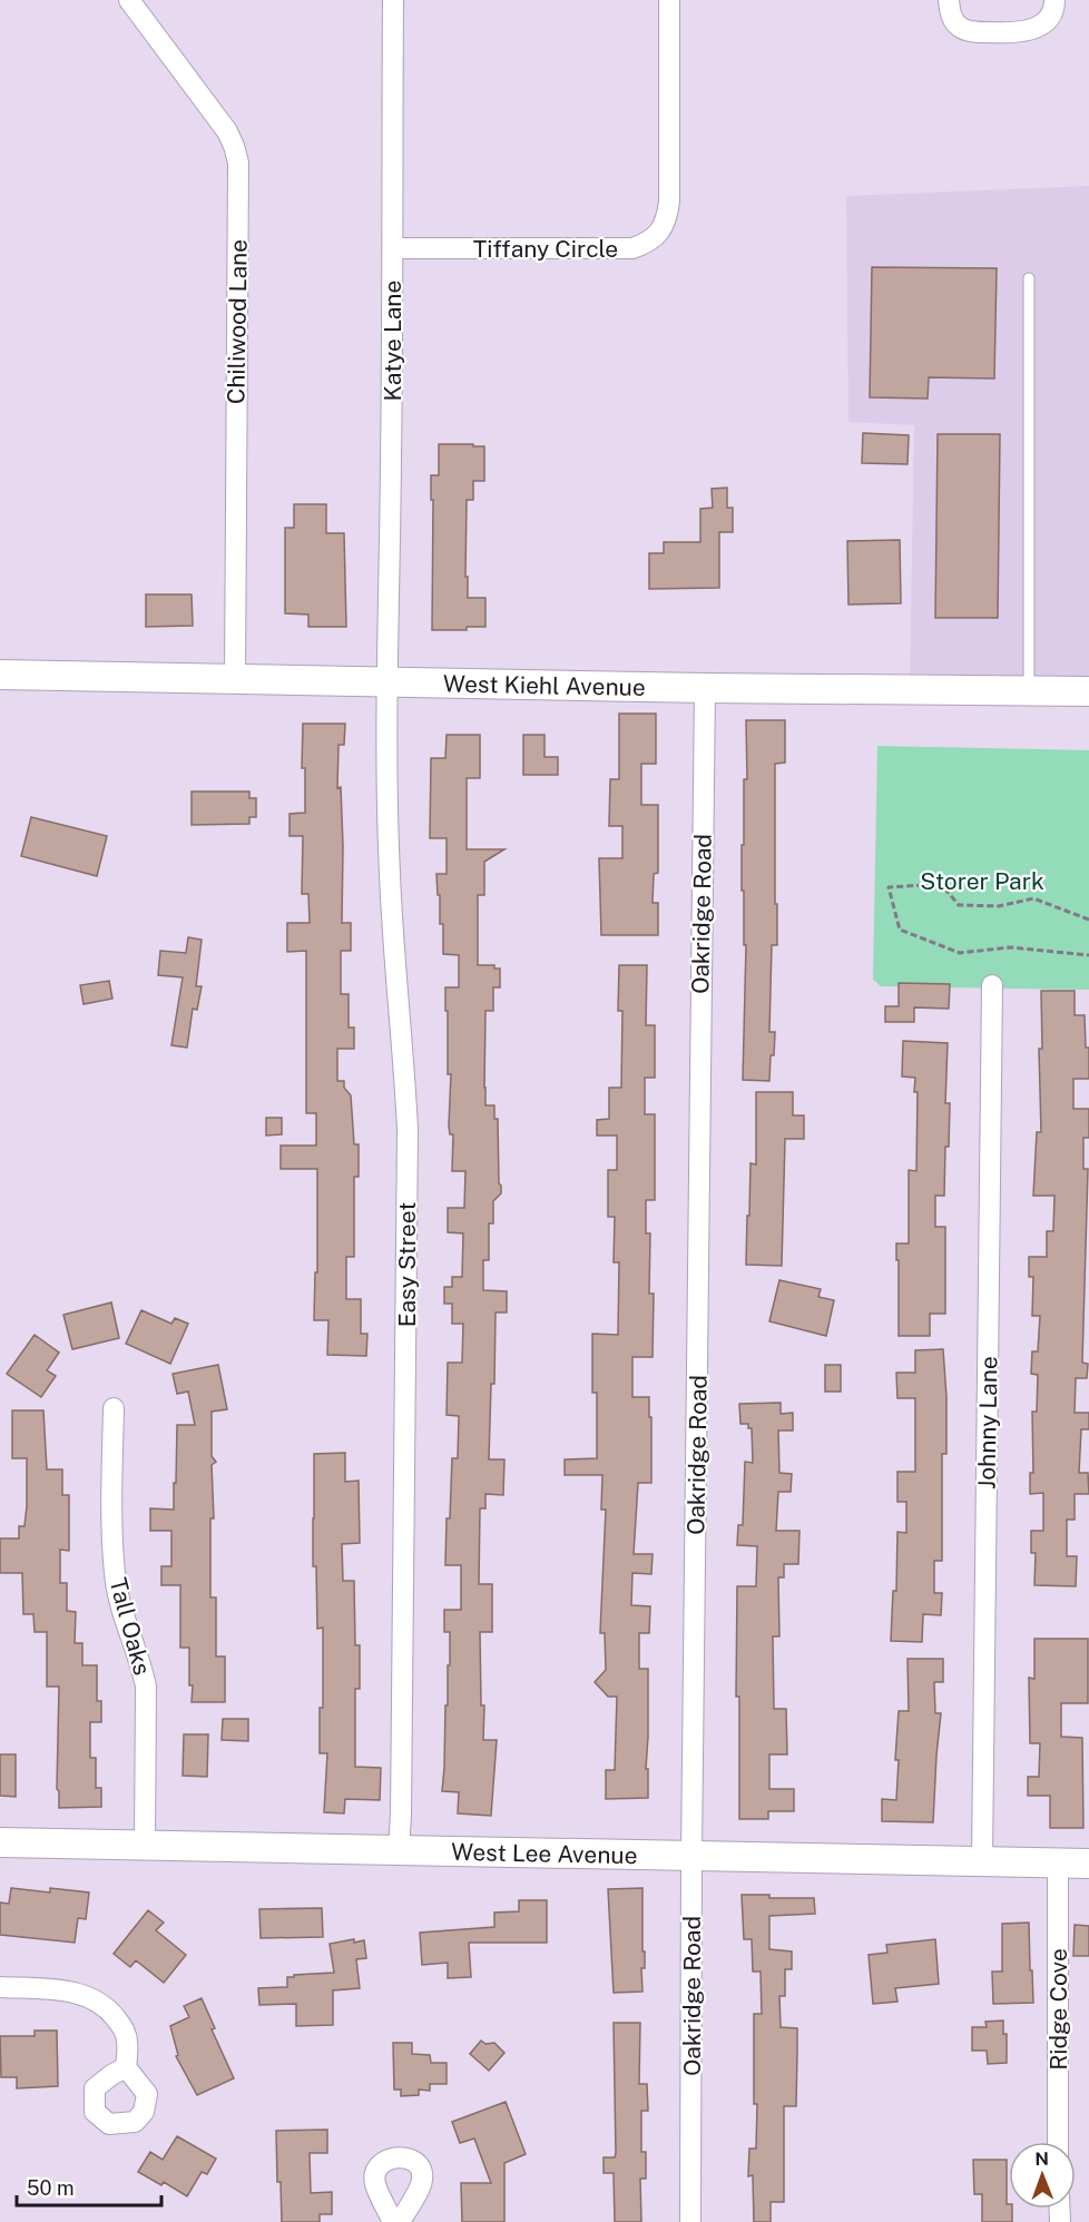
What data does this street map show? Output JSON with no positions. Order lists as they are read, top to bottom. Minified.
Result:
{"streets":{"street":["Tiffany Circle","Chiliwood Lane","Katye Lane","West Kiehl Avenue","Oakridge Road","Easy Street","Johnny Lane","Tall Oaks","West Lee Avenue","Ridge Cove"]},"crossings":[["Tiffany Circle","Katye Lane"],["Chiliwood Lane","West Kiehl Avenue"],["Katye Lane","West Kiehl Avenue"],["Katye Lane","Easy Street"],["West Kiehl Avenue","Oakridge Road"],["West Kiehl Avenue","Easy Street"],["Oakridge Road","West Lee Avenue"],["Easy Street","West Lee Avenue"],["Johnny Lane","West Lee Avenue"],["Tall Oaks","West Lee Avenue"],["West Lee Avenue","Ridge Cove"]],"parks":["Storer Park"],"scale_bar":"50 m","north":"top"}
